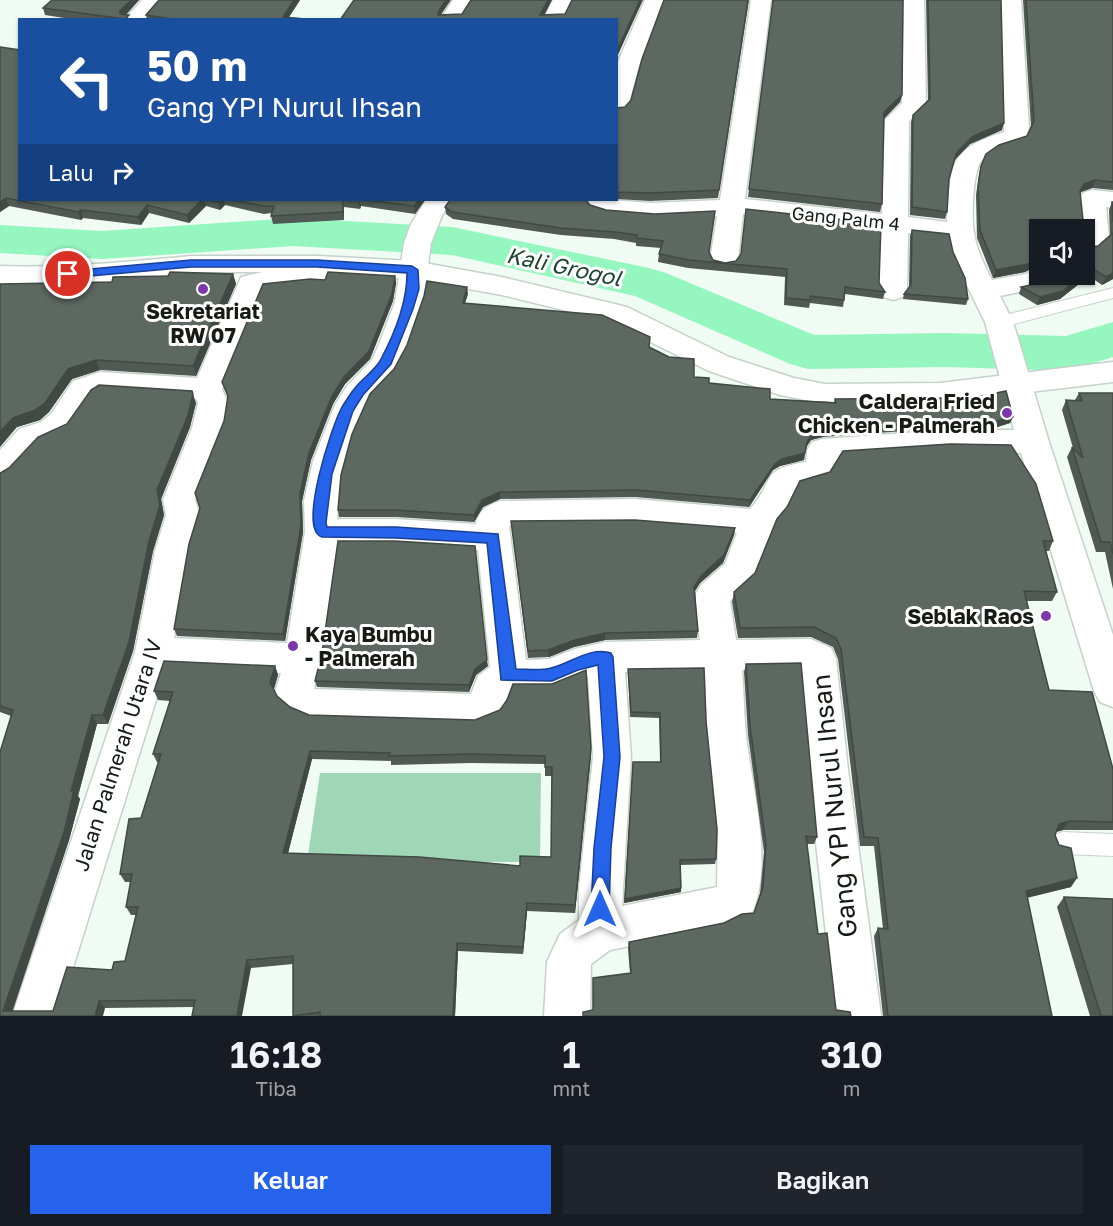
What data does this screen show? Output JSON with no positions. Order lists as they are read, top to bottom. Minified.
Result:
{"streets":{"street":["Gang Palm 4","Jalan Palmerah Utara IV","Gang YPI Nurul Ihsan"]},"water":["Kali Grogol"],"places":["Sekretariat RW 07","Caldera Fried Chicken - Palmerah","Seblak Raos","Kaya Bumbu - Palmerah"],"page":{"turn":["50 m","Gang YPI Nurul Ihsan"],"then":"Lalu","eta":["16:18","Tiba","1","mnt","310","m"],"buttons":["Keluar","Bagikan"]}}
